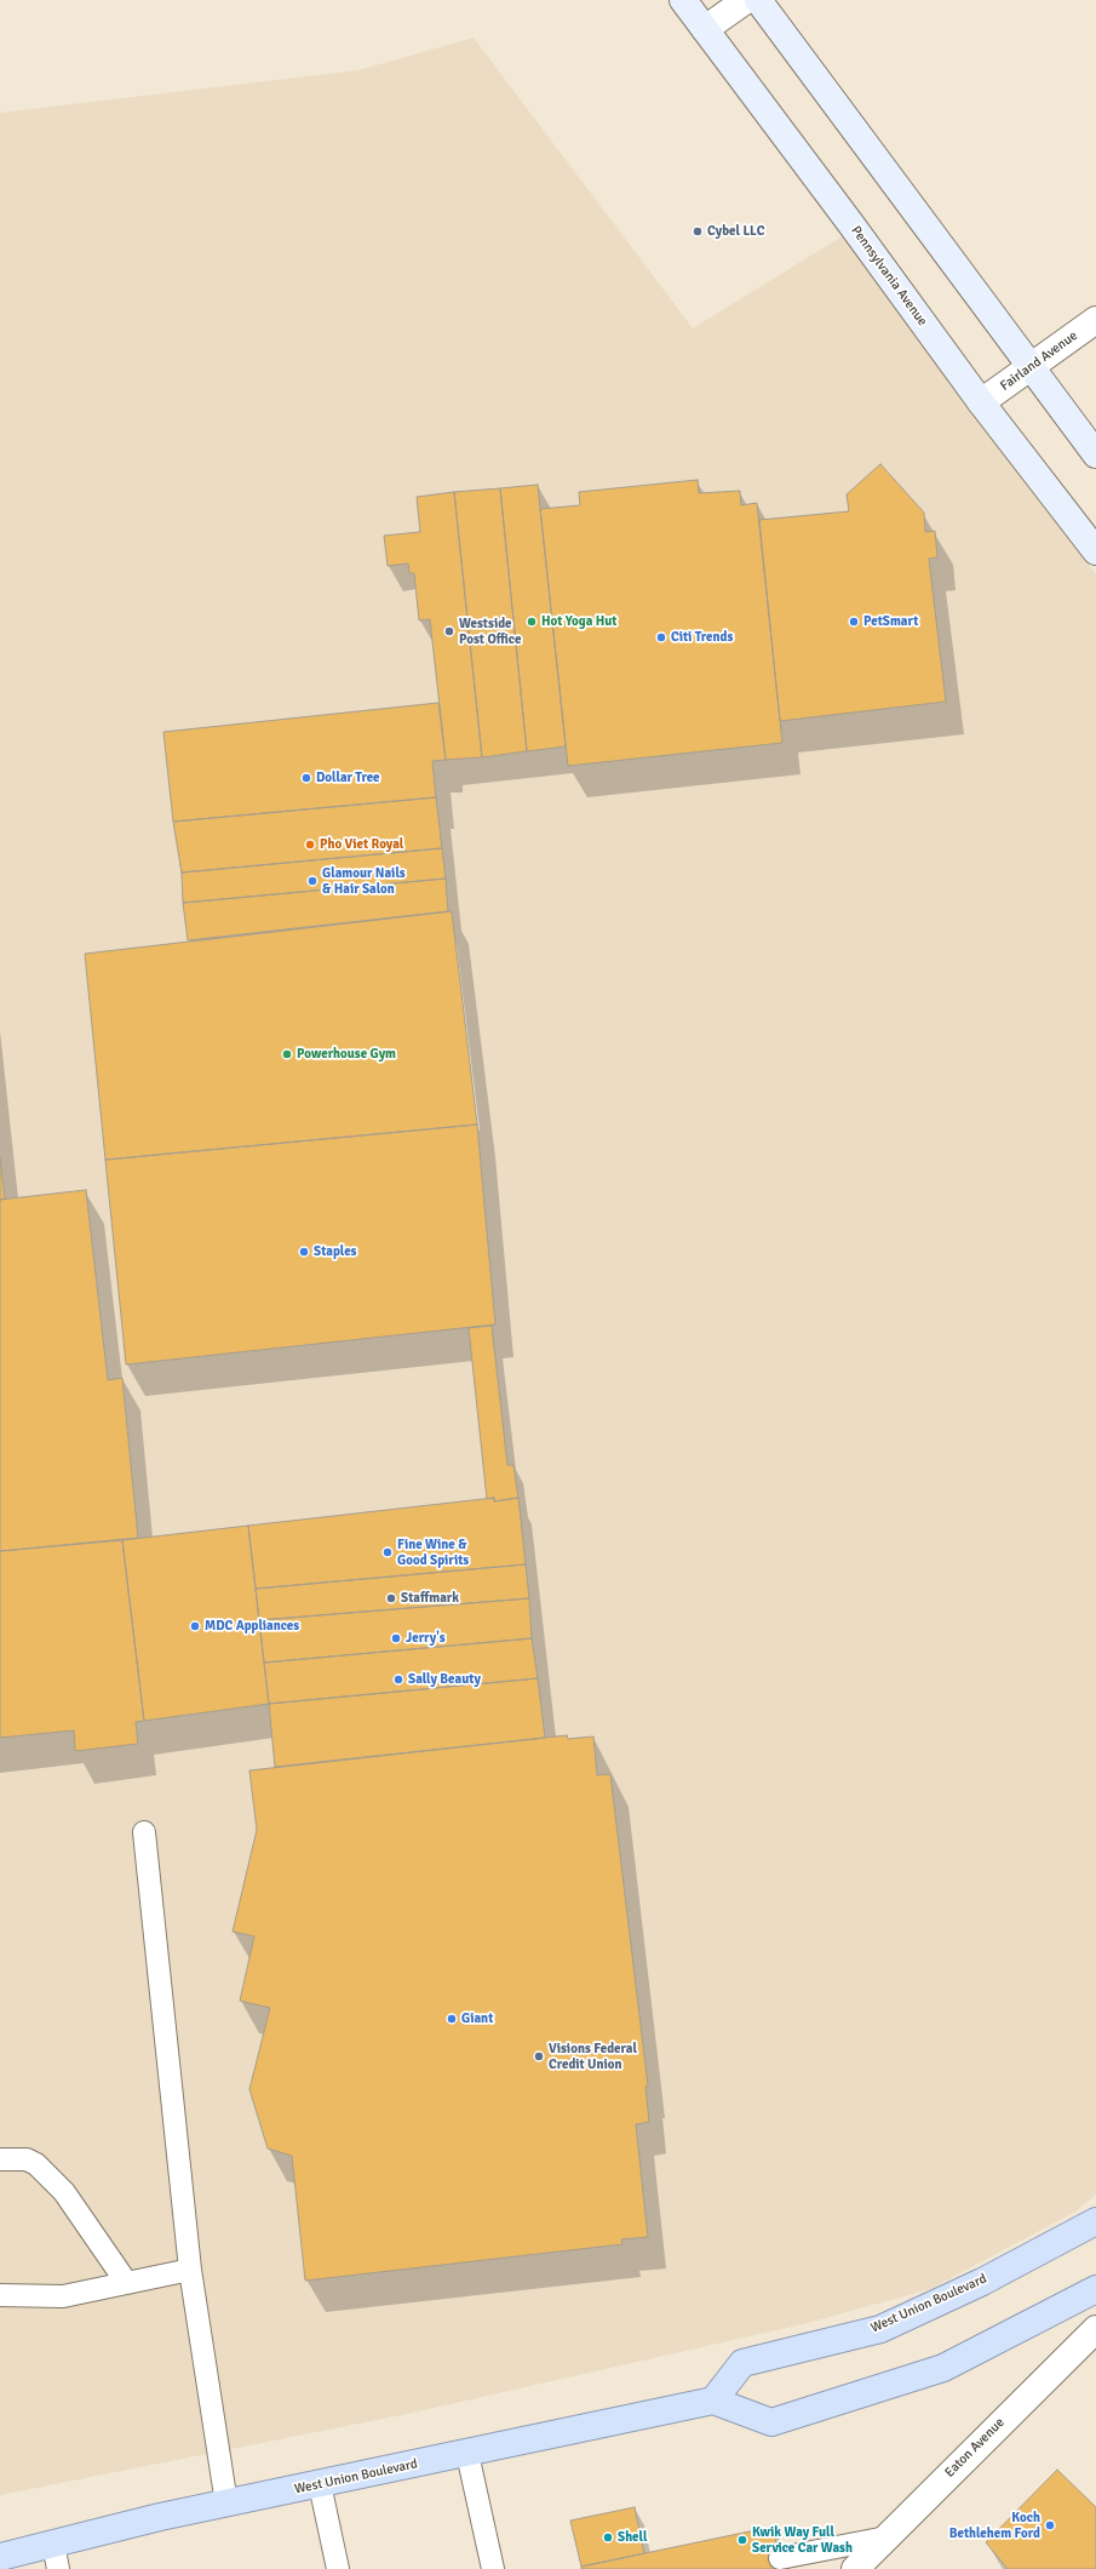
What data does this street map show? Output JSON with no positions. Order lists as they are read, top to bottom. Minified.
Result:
{"streets":{"main road":["West Union Boulevard"],"street":["Pennsylvania Avenue","Fairland Avenue","Eaton Avenue"]},"crossings":[["Pennsylvania Avenue","Fairland Avenue"]],"places":["Cybel LLC","Hot Yoga Hut","PetSmart","Westside Post Office","Citi Trends","Dollar Tree","Pho Viet Royal","Glamour Nails & Hair Salon","Powerhouse Gym","Staples","Fine Wine & Good Spirits","Staffmark","MDC Appliances","Jerry's","Sally Beauty","Giant","Visions Federal Credit Union","Koch Bethlehem Ford","Shell","Kwik Way Full Service Car Wash"]}
